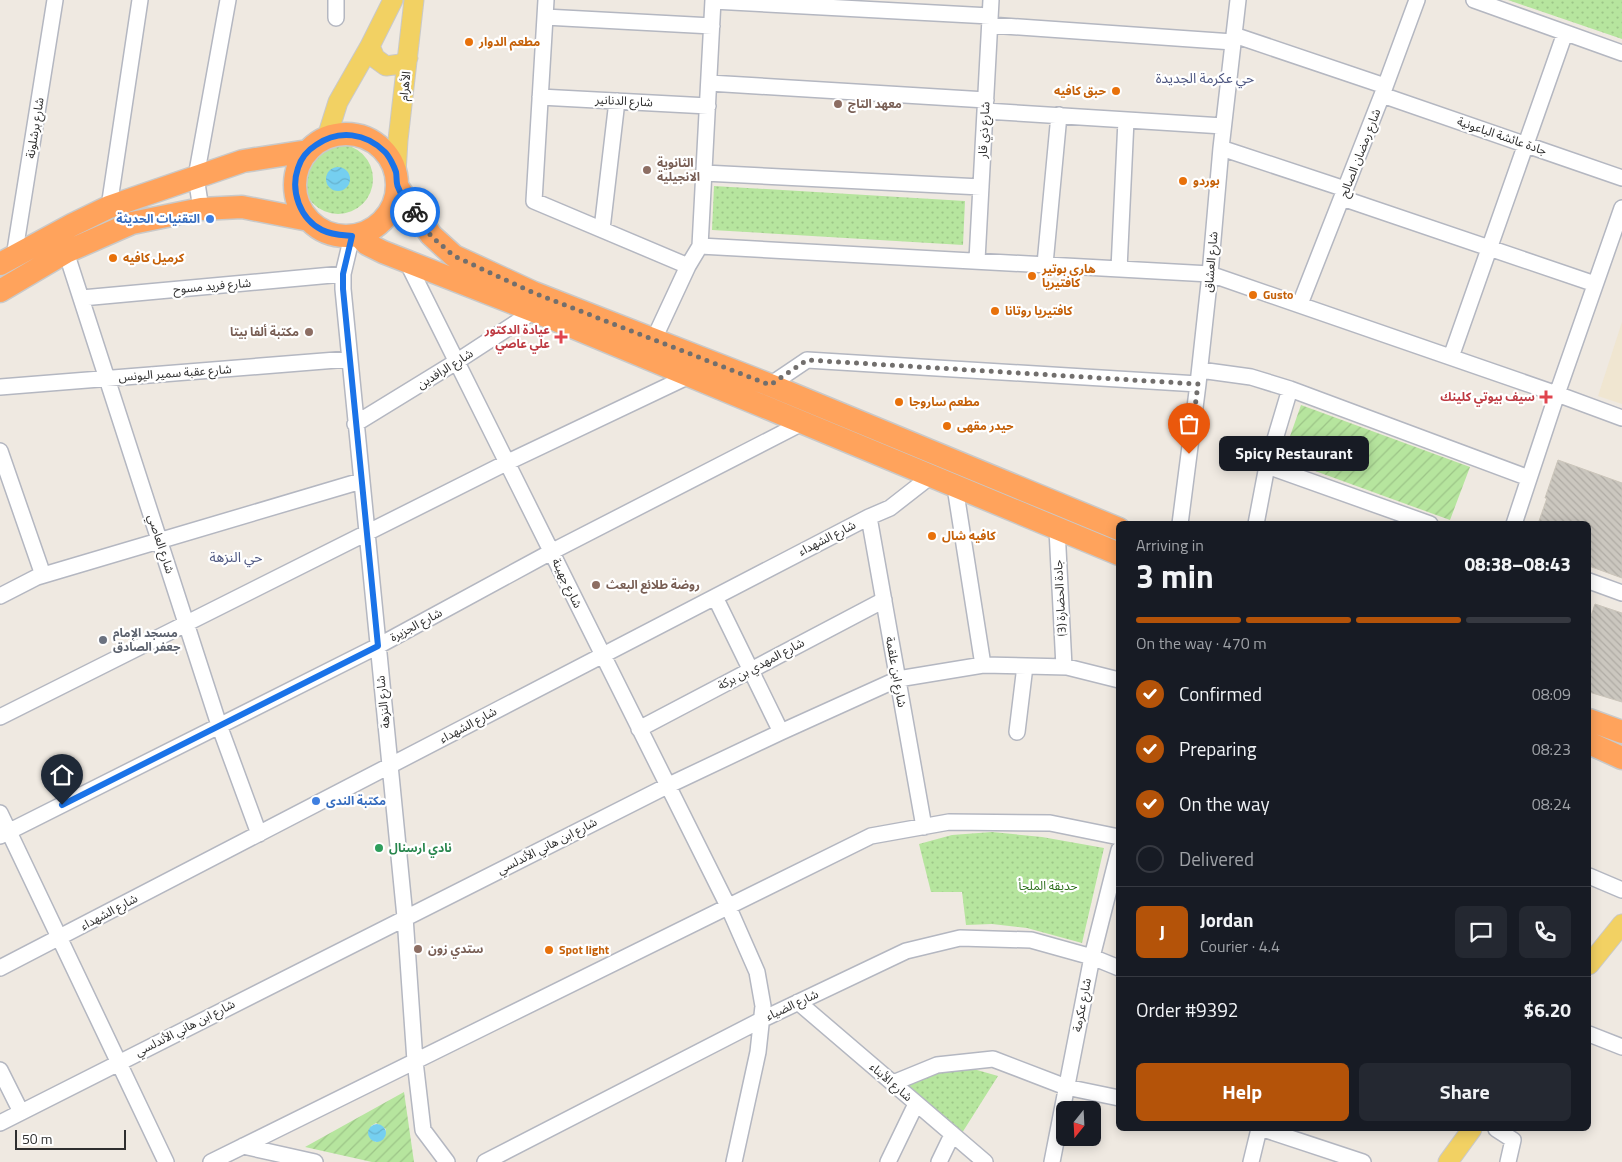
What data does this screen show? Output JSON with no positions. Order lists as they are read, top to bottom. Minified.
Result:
{"streets":{"main road":["الأهرام"],"street":["شارع الدنانير","شارع برشلونة","شارع ذي قار","جادة عائشة الباعونية","شارع رمضان الصالح","شارع العشاق","شارع فريد مسوح","شارع الرافدين","شارع عقبة سمير اليونس","شارع الشهداء","شارع العاصي","شارع جهينة","جادة الحضارة (3)","شارع الجزيرة","شارع المهدي بن بركة","شارع ابن علقمة","شارع النزهة","شارع ابن هاني الأندلسي","شارع الضياء","شارع عكرمة","شارع الأبناء"]},"crossings":[["الأهرام","شارع النزهة"],["شارع ذي قار","جادة عائشة الباعونية"],["جادة عائشة الباعونية","شارع رمضان الصالح"],["جادة عائشة الباعونية","شارع العشاق"],["شارع فريد مسوح","شارع العاصي"],["شارع فريد مسوح","شارع النزهة"],["شارع الرافدين","شارع جهينة"],["شارع الرافدين","شارع النزهة"],["شارع عقبة سمير اليونس","شارع العاصي"],["شارع عقبة سمير اليونس","شارع النزهة"],["شارع الشهداء","شارع العاصي"],["شارع الشهداء","شارع جهينة"],["شارع الشهداء","شارع ابن علقمة"],["شارع الشهداء","شارع النزهة"],["شارع العاصي","شارع الجزيرة"],["شارع جهينة","شارع الجزيرة"],["شارع جهينة","شارع المهدي بن بركة"],["شارع جهينة","شارع ابن هاني الأندلسي"],["شارع جهينة","شارع الضياء"],["جادة الحضارة (3)","شارع ابن هاني الأندلسي"],["شارع الجزيرة","شارع النزهة"],["شارع المهدي بن بركة","شارع ابن علقمة"],["شارع ابن علقمة","شارع ابن هاني الأندلسي"],["شارع النزهة","شارع ابن هاني الأندلسي"],["شارع الضياء","شارع عكرمة"],["شارع الضياء","شارع الأبناء"]],"districts":["حي عكرمة الجديدة","حي النزهة"],"parks":["حديقة الملجأ"],"places":{"other":["مطعم الدوار","حبق كافيه","معهد التاج","الثانوية الانجيلية","بوردو","التقنيات الحديثة","كرميل كافيه","هاري بوتير كافتيريا","Gusto","كافتيريا روتانا","مكتبة ألفا بيتا","مطعم ساروجا","حيدر مقهى","Spicy Restaurant","كافيه شال","روضة طلائع البعث","مسجد الإمام جعفر الصادق","مكتبة الندى","نادي ارسنال","ستدي زون","Spot light"],"health":["عيادة الدكتور علي عاصي","سيف بيوتي كلينك"]},"scale_bar":"50 m","north":"bottom","page":{"bubble":"Spicy Restaurant","heading":["3 min","Arriving in","08:38–08:43"],"panel":["Jordan","Courier · 4.4","Order #9392","$6.20"],"bar":"On the way · 470 m","list":[["Confirmed","08:09"],["Preparing","08:23"],["On the way","08:24"],"Delivered"],"round":"J","buttons":["Help","Share"],"scale":"50 m"}}
